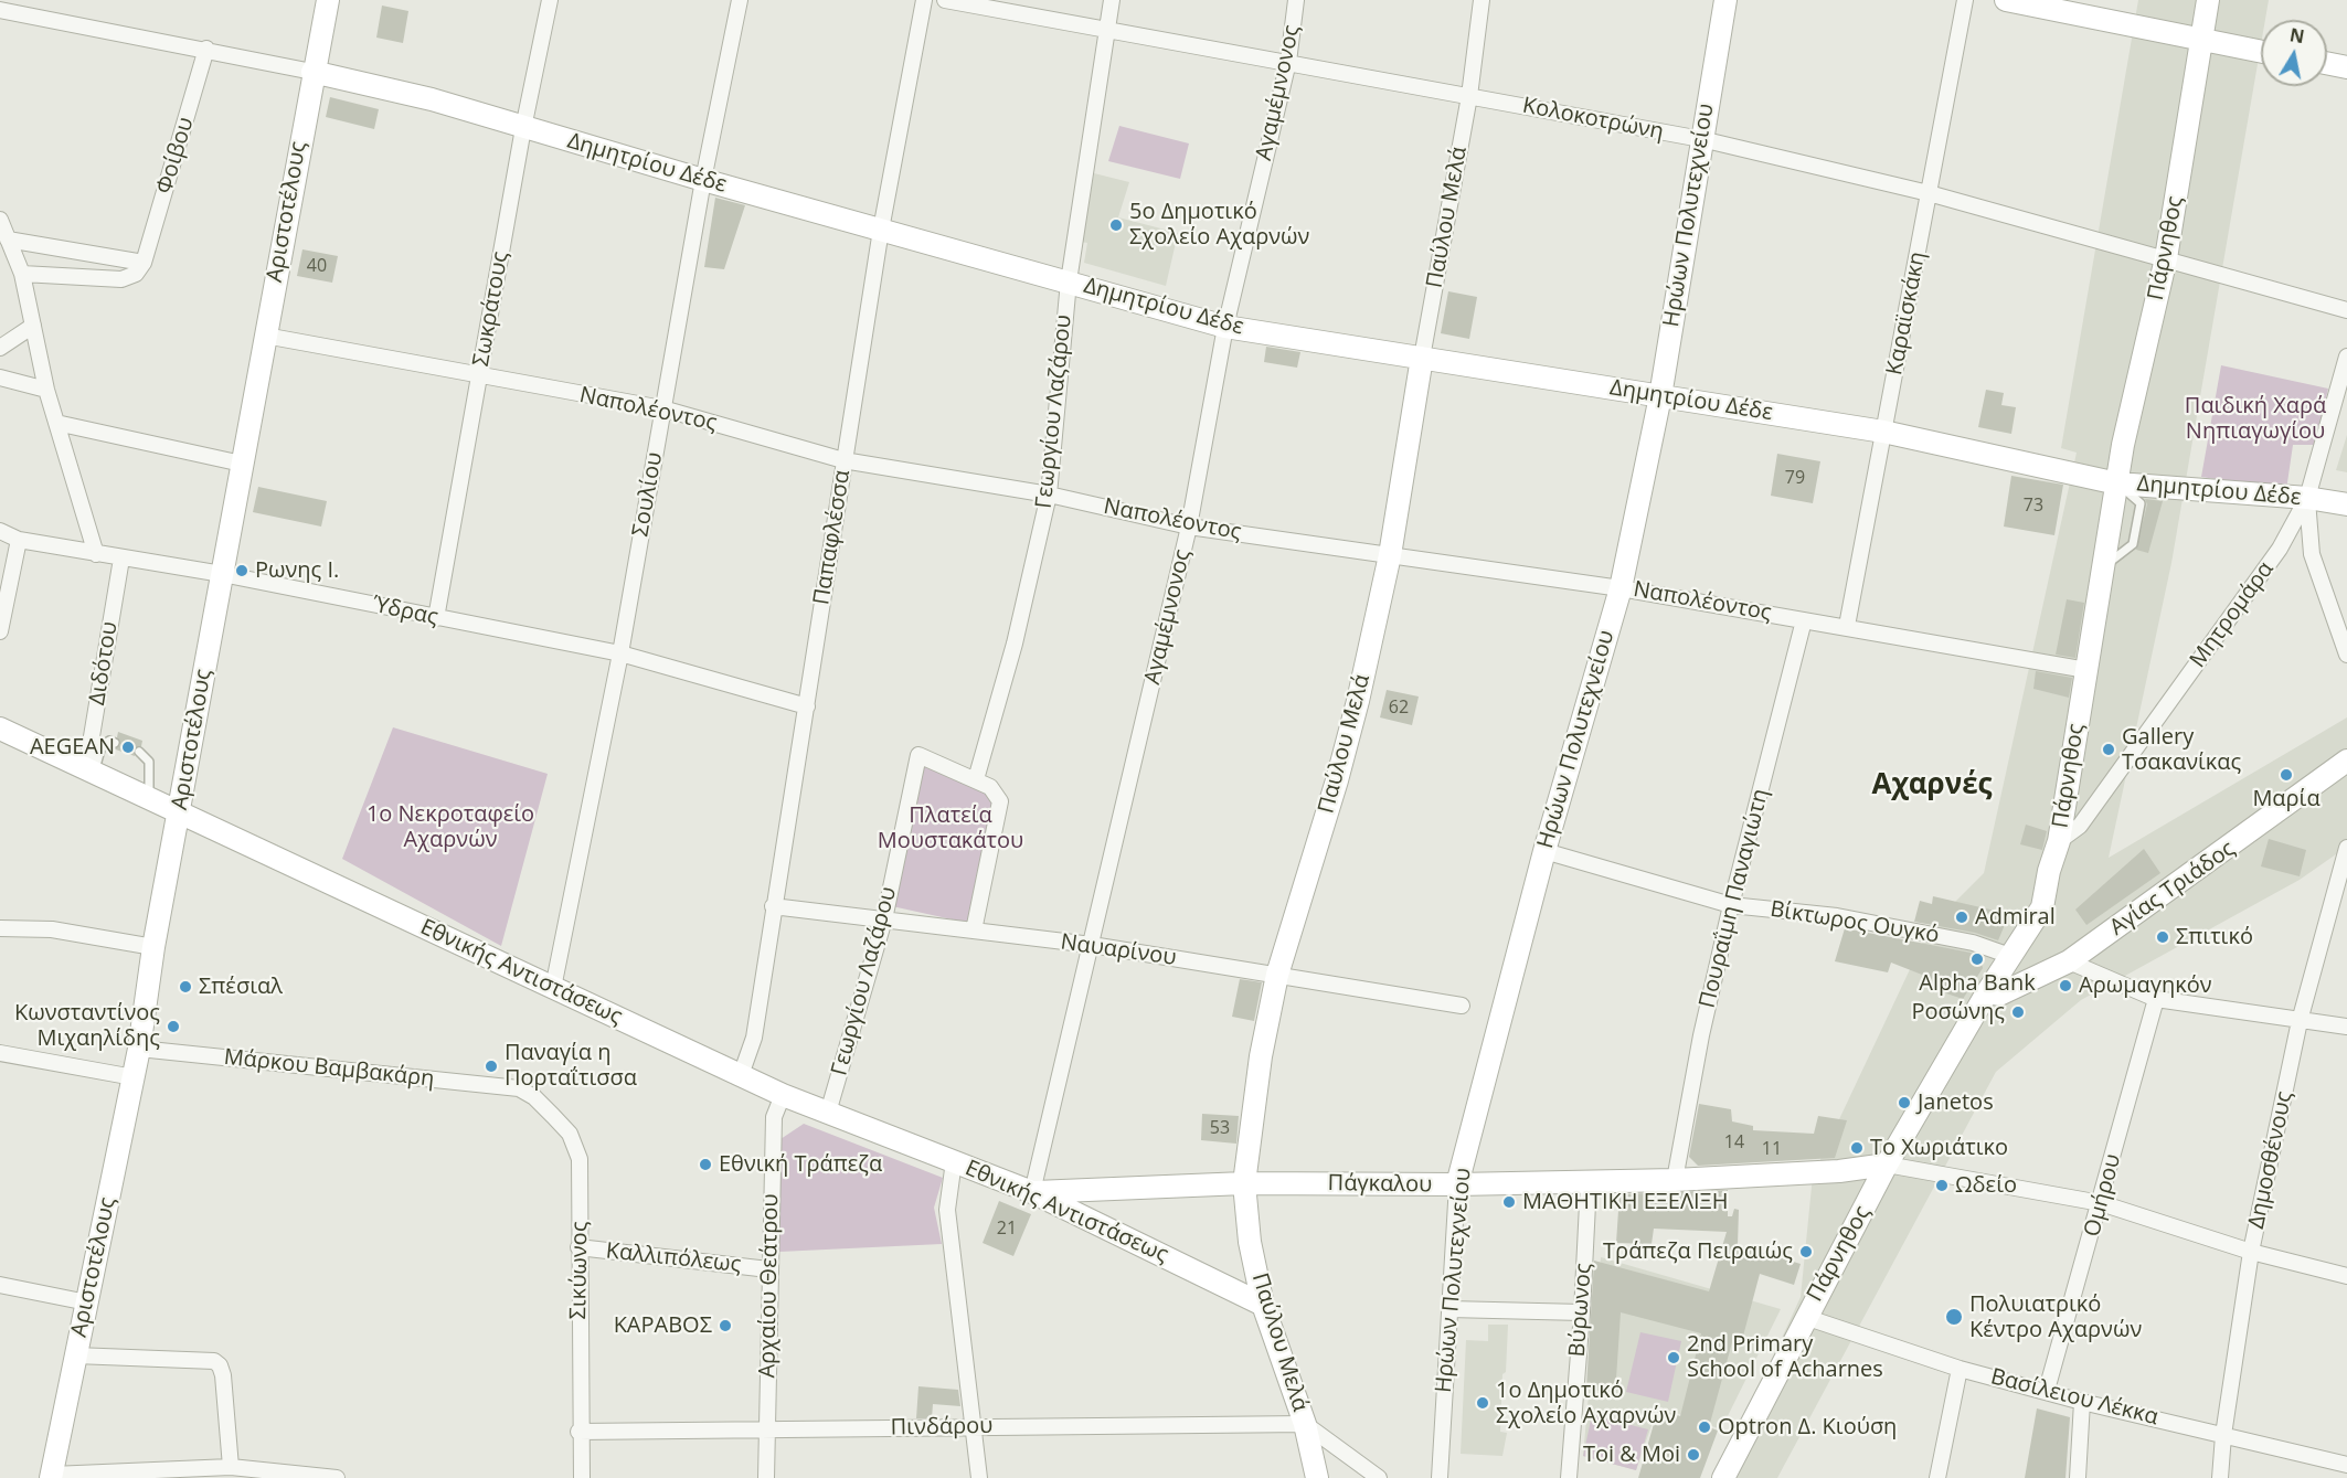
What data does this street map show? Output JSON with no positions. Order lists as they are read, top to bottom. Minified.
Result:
{"streets":{"street":["Αγαμέμνονος","Κολοκοτρώνη","Φοίβου","Δημητρίου Δέδε","Αριστοτέλους","Ηρώων Πολυτεχνείου","Παύλου Μελά","Πάρνηθος","Σωκράτους","Καραϊσκάκη","Ναπολέοντος","Γεωργίου Λαζάρου","Σουλίου","Παπαφλέσσα","Ύδρας","Μητρομάρα","Διδότου","Αγίας Τριάδος","Πουραΐμη Παναγιώτη","Βίκτωρος Ουγκό","Ναυαρίνου","Εθνικής Αντιστάσεως","Μάρκου Βαμβακάρη","Δημοσθένους","Πάγκαλου","Ομήρου","Καλλιπόλεως","Σικύωνος","Αρχαίου Θεάτρου","Βύρωνος","Βασίλειου Λέκκα","Πινδάρου"]},"crossings":[["Αγαμέμνονος","Κολοκοτρώνη"],["Αγαμέμνονος","Δημητρίου Δέδε"],["Αγαμέμνονος","Ναπολέοντος"],["Αγαμέμνονος","Ναυαρίνου"],["Αγαμέμνονος","Εθνικής Αντιστάσεως"],["Αγαμέμνονος","Πάγκαλου"],["Κολοκοτρώνη","Ηρώων Πολυτεχνείου"],["Κολοκοτρώνη","Παύλου Μελά"],["Κολοκοτρώνη","Πάρνηθος"],["Κολοκοτρώνη","Καραϊσκάκη"],["Κολοκοτρώνη","Γεωργίου Λαζάρου"],["Φοίβου","Δημητρίου Δέδε"],["Δημητρίου Δέδε","Αριστοτέλους"],["Δημητρίου Δέδε","Ηρώων Πολυτεχνείου"],["Δημητρίου Δέδε","Παύλου Μελά"],["Δημητρίου Δέδε","Πάρνηθος"],["Δημητρίου Δέδε","Σωκράτους"],["Δημητρίου Δέδε","Καραϊσκάκη"],["Δημητρίου Δέδε","Γεωργίου Λαζάρου"],["Δημητρίου Δέδε","Σουλίου"],["Δημητρίου Δέδε","Παπαφλέσσα"],["Δημητρίου Δέδε","Μητρομάρα"],["Αριστοτέλους","Ναπολέοντος"],["Αριστοτέλους","Ύδρας"],["Αριστοτέλους","Εθνικής Αντιστάσεως"],["Αριστοτέλους","Μάρκου Βαμβακάρη"],["Ηρώων Πολυτεχνείου","Ναπολέοντος"],["Ηρώων Πολυτεχνείου","Βίκτωρος Ουγκό"],["Ηρώων Πολυτεχνείου","Πάγκαλου"],["Παύλου Μελά","Ναπολέοντος"],["Παύλου Μελά","Ναυαρίνου"],["Παύλου Μελά","Εθνικής Αντιστάσεως"],["Παύλου Μελά","Πάγκαλου"],["Παύλου Μελά","Πινδάρου"],["Πάρνηθος","Ναπολέοντος"],["Πάρνηθος","Μητρομάρα"],["Πάρνηθος","Αγίας Τριάδος"],["Πάρνηθος","Βίκτωρος Ουγκό"],["Πάρνηθος","Πάγκαλου"],["Πάρνηθος","Βασίλειου Λέκκα"],["Σωκράτους","Ναπολέοντος"],["Σωκράτους","Ύδρας"],["Καραϊσκάκη","Ναπολέοντος"],["Ναπολέοντος","Γεωργίου Λαζάρου"],["Ναπολέοντος","Σουλίου"],["Ναπολέοντος","Παπαφλέσσα"],["Ναπολέοντος","Πουραΐμη Παναγιώτη"],["Γεωργίου Λαζάρου","Ναυαρίνου"],["Γεωργίου Λαζάρου","Εθνικής Αντιστάσεως"],["Σουλίου","Ύδρας"],["Σουλίου","Εθνικής Αντιστάσεως"],["Παπαφλέσσα","Ύδρας"],["Παπαφλέσσα","Ναυαρίνου"],["Παπαφλέσσα","Εθνικής Αντιστάσεως"],["Ύδρας","Διδότου"],["Διδότου","Εθνικής Αντιστάσεως"],["Πουραΐμη Παναγιώτη","Βίκτωρος Ουγκό"],["Πουραΐμη Παναγιώτη","Πάγκαλου"],["Εθνικής Αντιστάσεως","Πάγκαλου"],["Εθνικής Αντιστάσεως","Αρχαίου Θεάτρου"],["Μάρκου Βαμβακάρη","Σικύωνος"],["Δημοσθένους","Βασίλειου Λέκκα"],["Πάγκαλου","Βύρωνος"],["Ομήρου","Βασίλειου Λέκκα"],["Καλλιπόλεως","Σικύωνος"],["Καλλιπόλεως","Αρχαίου Θεάτρου"],["Σικύωνος","Πινδάρου"],["Αρχαίου Θεάτρου","Πινδάρου"]],"districts":["Αχαρνές"],"parks":["Παιδική Χαρά Νηπιαγωγίου","1ο Νεκροταφείο Αχαρνών","Πλατεία Μουστακάτου"],"places":["5ο Δημοτικό Σχολείο Αχαρνών","Ρωνης Ι.","AEGEAN","Gallery Τσακανίκας","Μαρία","Admiral","Σπιτικό","Alpha Bank","Αρωμαγηκόν","Σπέσιαλ","Ροσώνης","Κωνσταντίνος Μιχαηλίδης","Παναγία η Πορταΐτισσα","Janetos","Το Χωριάτικο","Εθνική Τράπεζα","Ωδείο","ΜΑΘΗΤΙΚΗ ΕΞΕΛΙΞΗ","Τράπεζα Πειραιώς","Πολυιατρικό Κέντρο Αχαρνών","ΚΑΡΑΒΟΣ","2nd Primary School of Acharnes","1ο Δημοτικό Σχολείο Αχαρνών","Optron Δ. Κιούση","Toi & Moi"],"house_numbers":["40","79","73","62","53","14","11","21"],"north":"top"}
